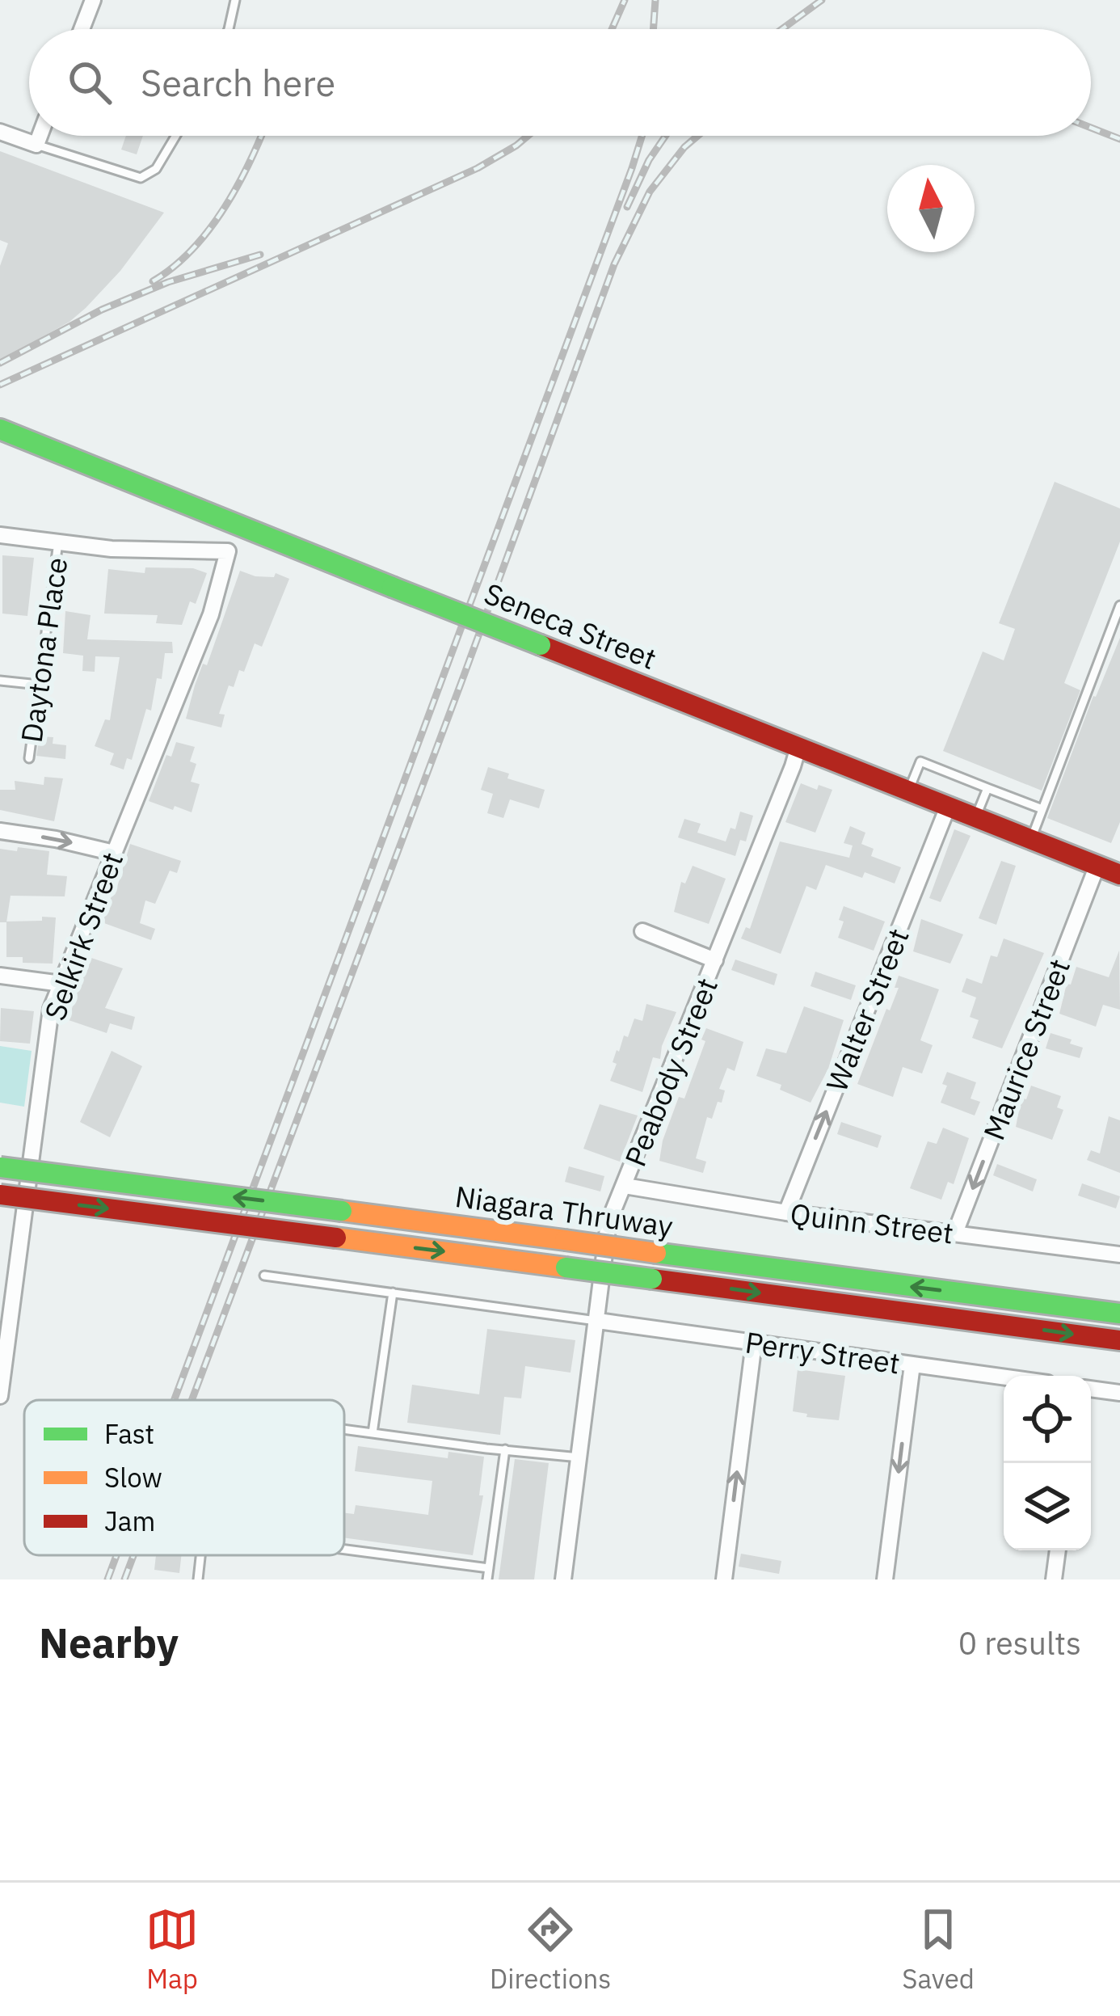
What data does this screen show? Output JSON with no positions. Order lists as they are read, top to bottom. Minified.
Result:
{"streets":{"main road":["Seneca Street","Niagara Thruway"],"street":["Selkirk Street","Walter Street","Maurice Street","Peabody Street","Quinn Street","Perry Street"],"lane":["Daytona Place"]},"crossings":[["Seneca Street","Walter Street"],["Seneca Street","Maurice Street"],["Seneca Street","Peabody Street"],["Daytona Place","Selkirk Street"],["Walter Street","Quinn Street"],["Maurice Street","Quinn Street"],["Peabody Street","Quinn Street"],["Peabody Street","Perry Street"]],"one_way":["Walter Street","Maurice Street"],"legend":["Fast","Slow","Jam"],"north":"top","page":{"search":"Search here","heading":["Nearby","0 results"],"nav":["Map","Directions","Saved"]}}
